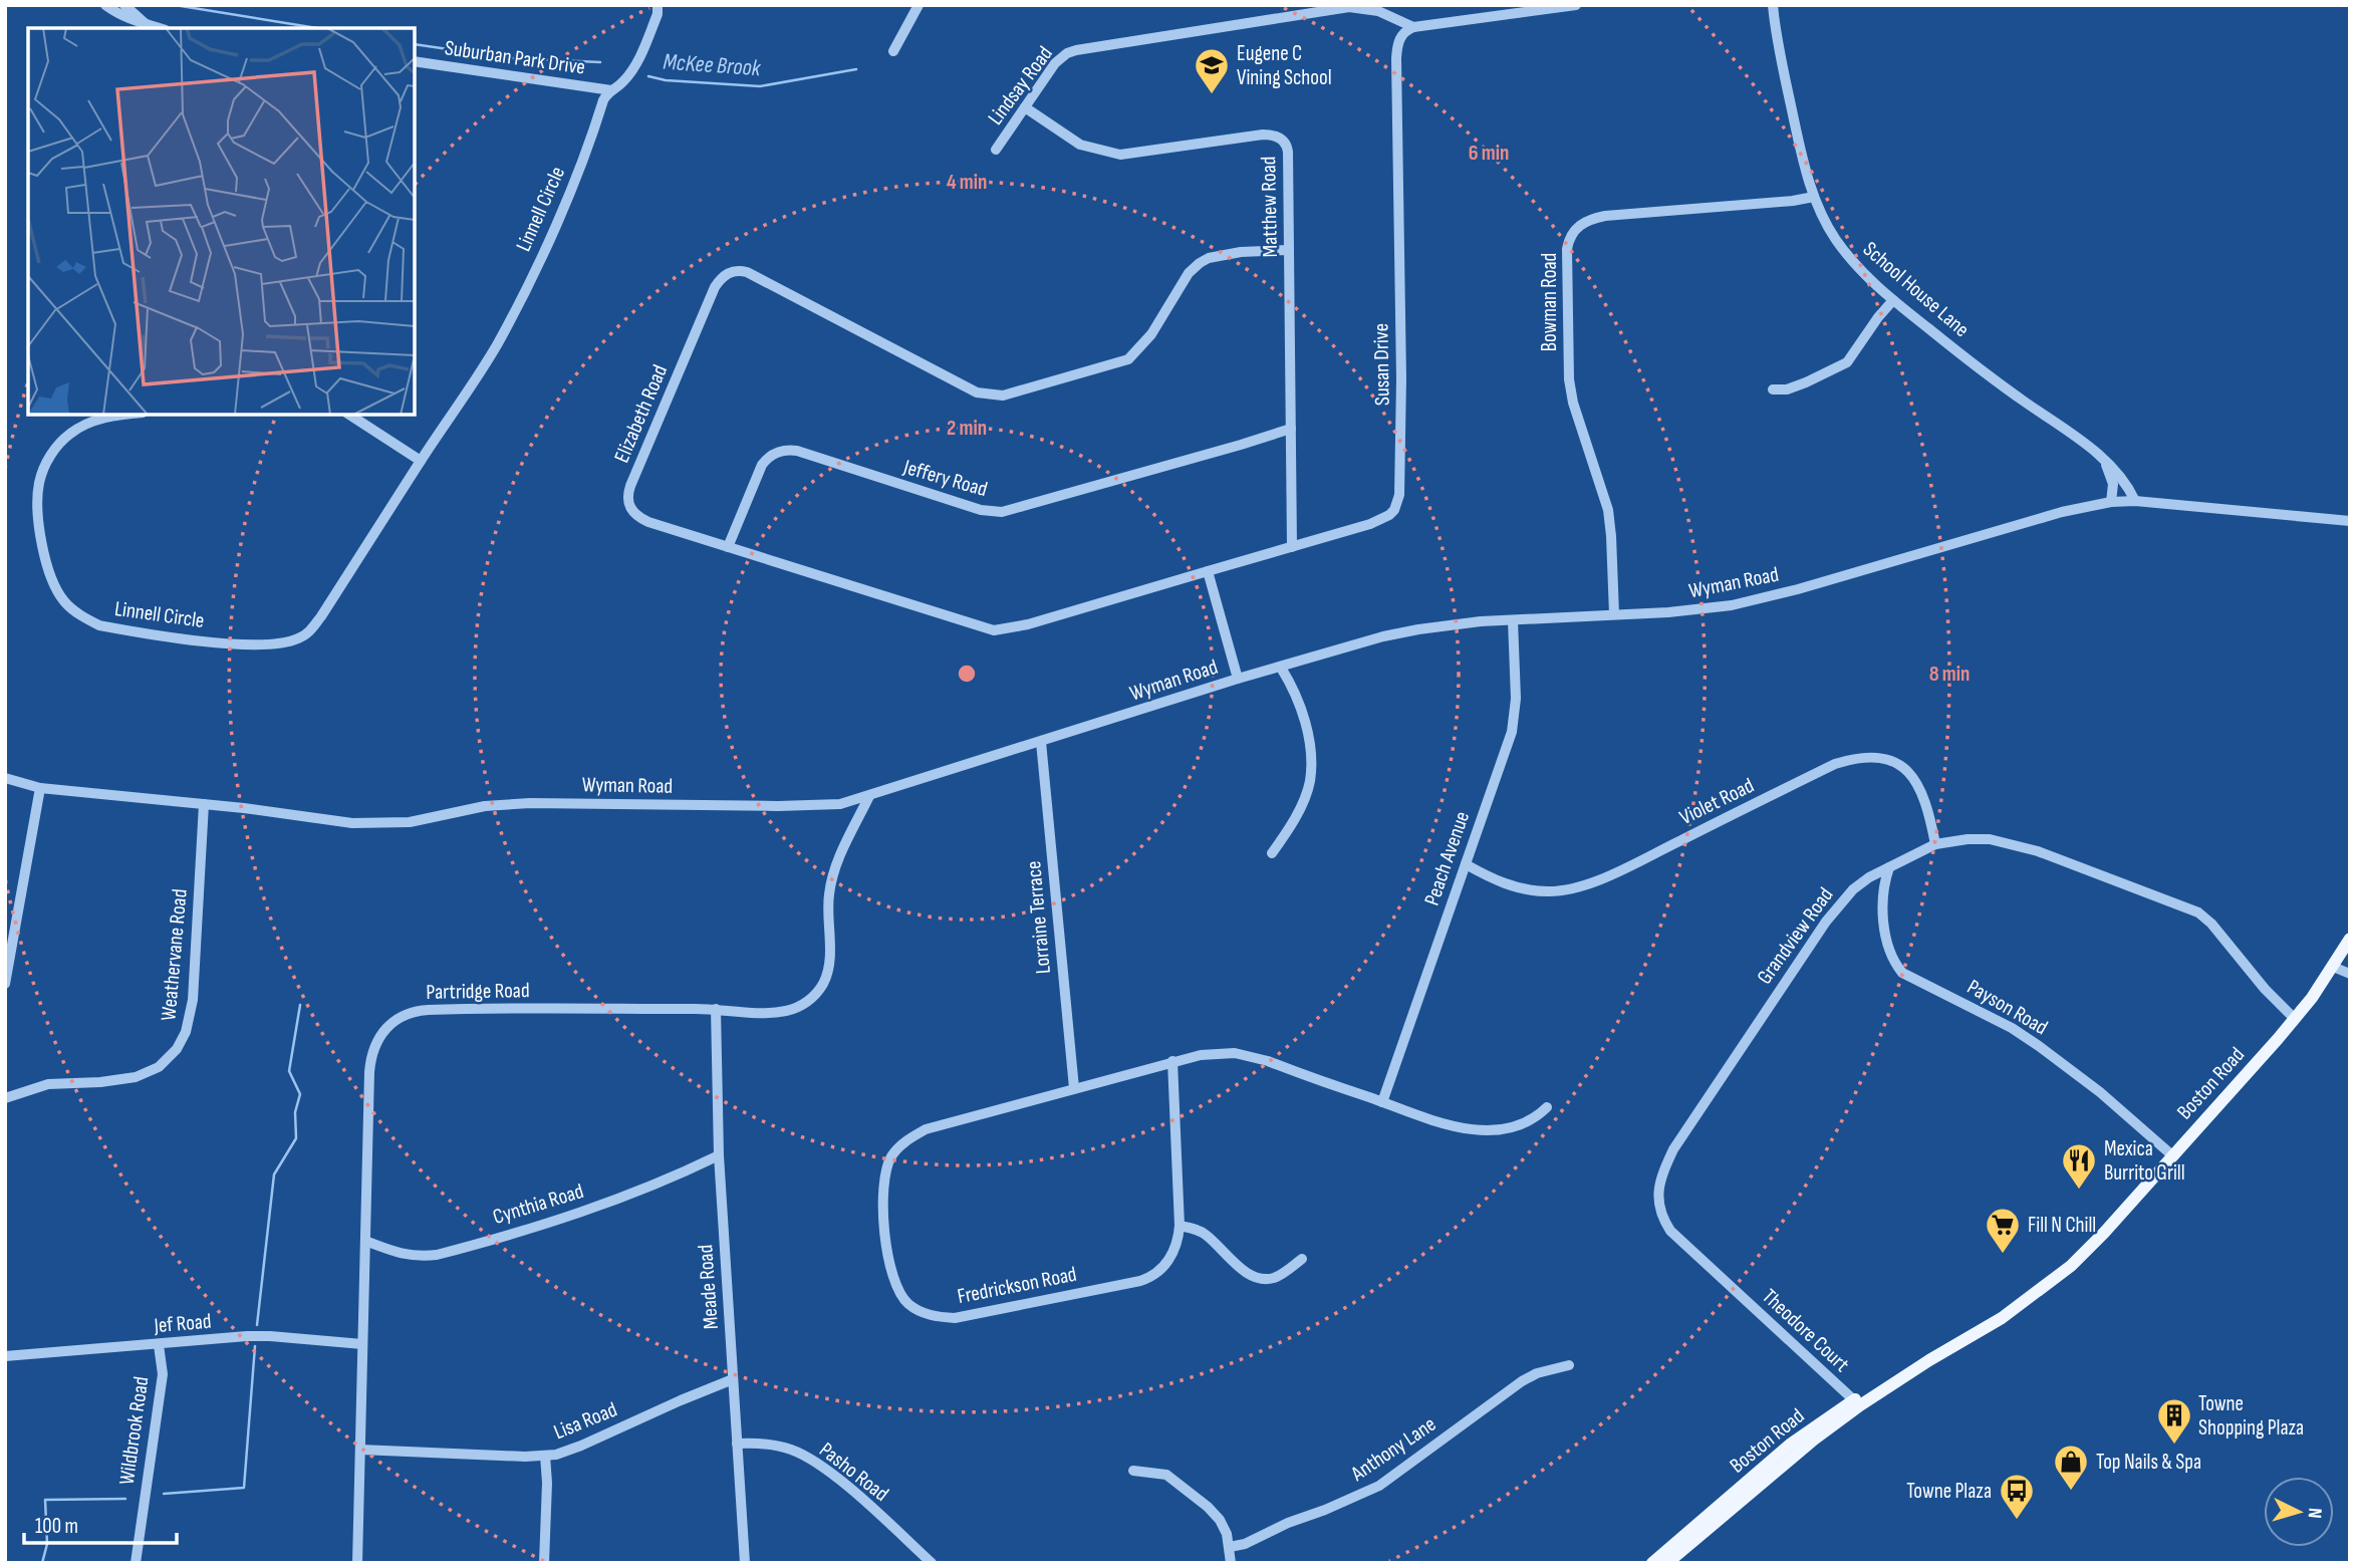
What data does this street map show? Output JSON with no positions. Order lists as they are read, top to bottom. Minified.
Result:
{"streets":{"main road":["Boston Road"],"street":["Suburban Park Drive","Lindsay Road","Matthew Road","Linnell Circle","School House Lane","Bowman Road","Susan Drive","Elizabeth Road","Jeffery Road","Wyman Road","Violet Road","Peach Avenue","Lorraine Terrace","Grandview Road","Weathervane Road","Partridge Road","Payson Road","Cynthia Road","Fredrickson Road","Meade Road","Jef Road","Theodore Court","Lisa Road","Wildbrook Road","Anthony Lane","Pasho Road"]},"crossings":[["Suburban Park Drive","Linnell Circle"],["Lindsay Road","Matthew Road"],["Lindsay Road","Susan Drive"],["Matthew Road","Susan Drive"],["Matthew Road","Elizabeth Road"],["Matthew Road","Jeffery Road"],["School House Lane","Bowman Road"],["School House Lane","Wyman Road"],["Bowman Road","Wyman Road"],["Susan Drive","Elizabeth Road"],["Elizabeth Road","Jeffery Road"],["Wyman Road","Peach Avenue"],["Wyman Road","Lorraine Terrace"],["Wyman Road","Weathervane Road"],["Wyman Road","Partridge Road"],["Violet Road","Peach Avenue"],["Violet Road","Grandview Road"],["Peach Avenue","Fredrickson Road"],["Lorraine Terrace","Fredrickson Road"],["Grandview Road","Payson Road"],["Grandview Road","Boston Road"],["Grandview Road","Theodore Court"],["Partridge Road","Cynthia Road"],["Partridge Road","Meade Road"],["Partridge Road","Jef Road"],["Partridge Road","Lisa Road"],["Payson Road","Boston Road"],["Boston Road","Theodore Court"],["Cynthia Road","Meade Road"],["Meade Road","Lisa Road"],["Meade Road","Pasho Road"],["Jef Road","Wildbrook Road"]],"water":["McKee Brook"],"places":{"school or university":["Eugene C Vining School"],"restaurant":["Mexica Burrito Grill"],"supermarket":["Fill N Chill"],"building":["Towne Shopping Plaza"],"shop":["Top Nails & Spa"],"bus stop":["Towne Plaza"]},"scale_bar":"100 m","north":"right","rings":["6 min","4 min","2 min","8 min"]}
